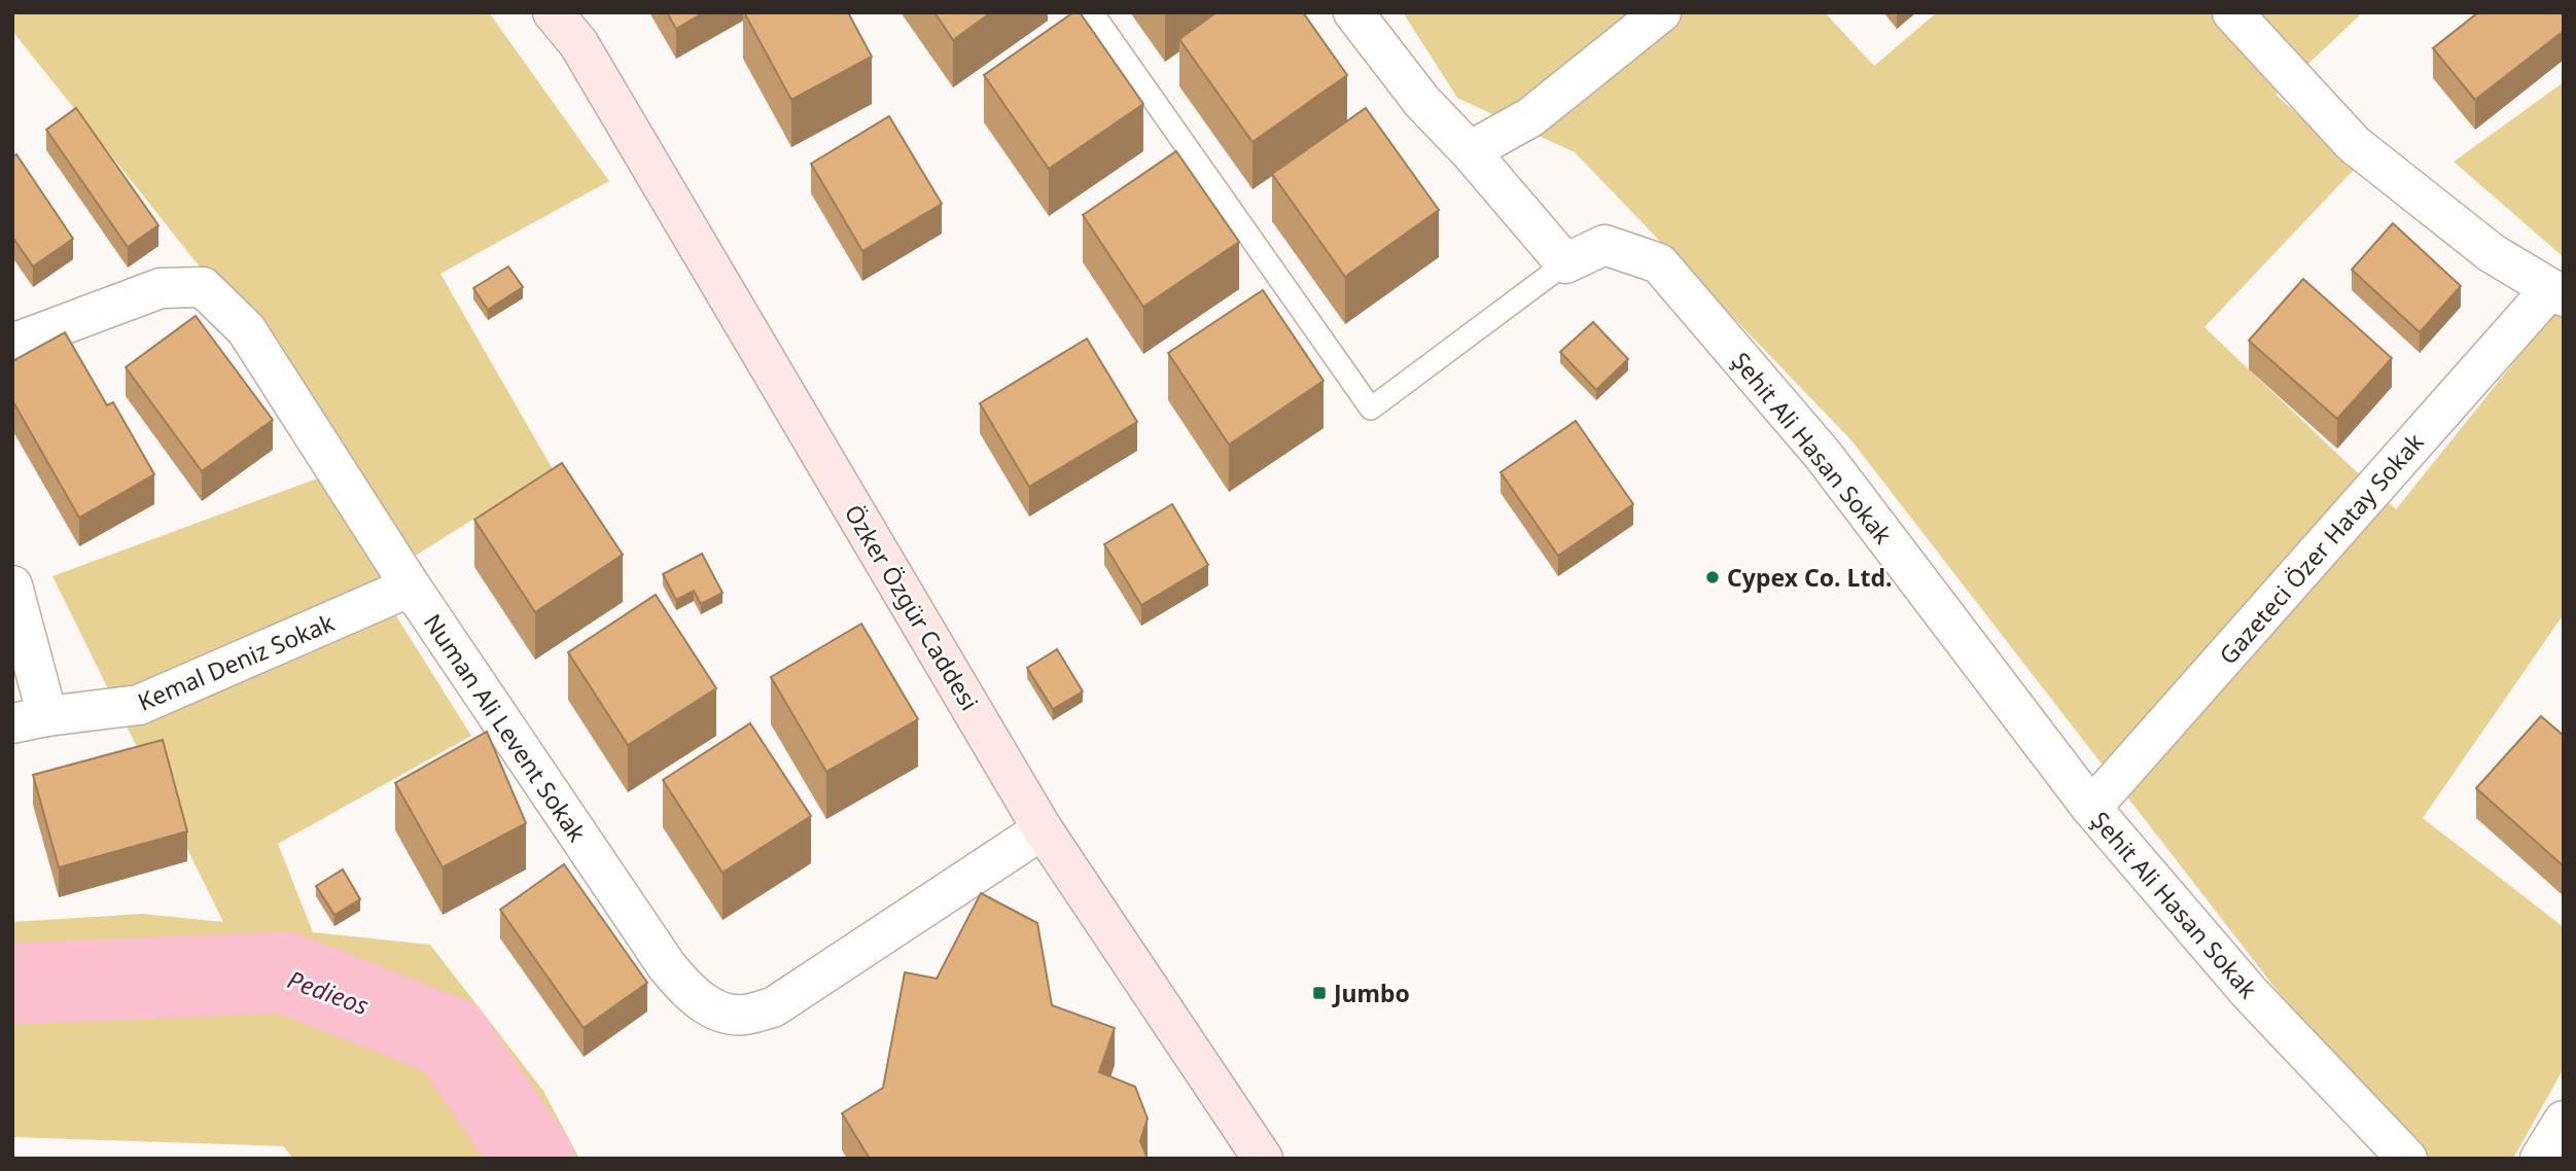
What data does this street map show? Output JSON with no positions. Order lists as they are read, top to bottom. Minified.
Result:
{"streets":{"main road":["Özker Özgür Caddesi"],"street":["Şehit Ali Hasan Sokak","Gazeteci Özer Hatay Sokak","Kemal Deniz Sokak","Numan Ali Levent Sokak"]},"crossings":[["Şehit Ali Hasan Sokak","Gazeteci Özer Hatay Sokak"],["Özker Özgür Caddesi","Numan Ali Levent Sokak"],["Kemal Deniz Sokak","Numan Ali Levent Sokak"]],"water":["Pedieos"],"places":{"other":["Cypex Co. Ltd."],"transit":["Jumbo"]}}
